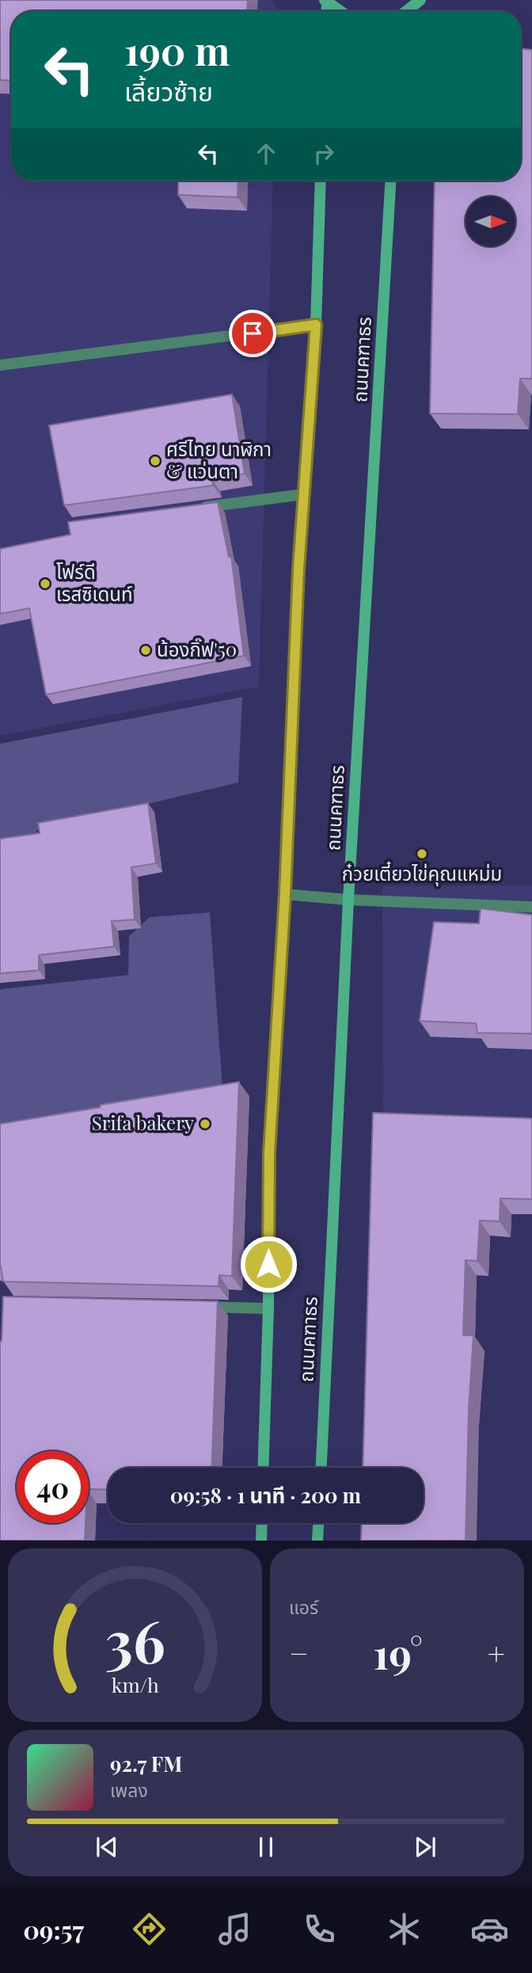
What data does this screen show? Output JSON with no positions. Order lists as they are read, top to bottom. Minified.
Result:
{"streets":{"street":["ถนนคฑาธร"]},"places":["ศรีไทย นาฬิกา & แว่นตา","โฟร์ดี เรสซิเดนท์","น้องกิ๊ฟ'50","ก๋วยเตี๋ยวไข่คุณแหม่ม","Srifa bakery"],"north":"right","page":{"turn":["190 m","เลี้ยวซ้าย"],"limit":"40","trip":"09:58 · 1 นาที · 200 m","tile":"แอร์","heat":["−","19°","+"],"song":["92.7 FM","เพลง"],"tabs":"09:57","gauge":["36","km/h"]}}
